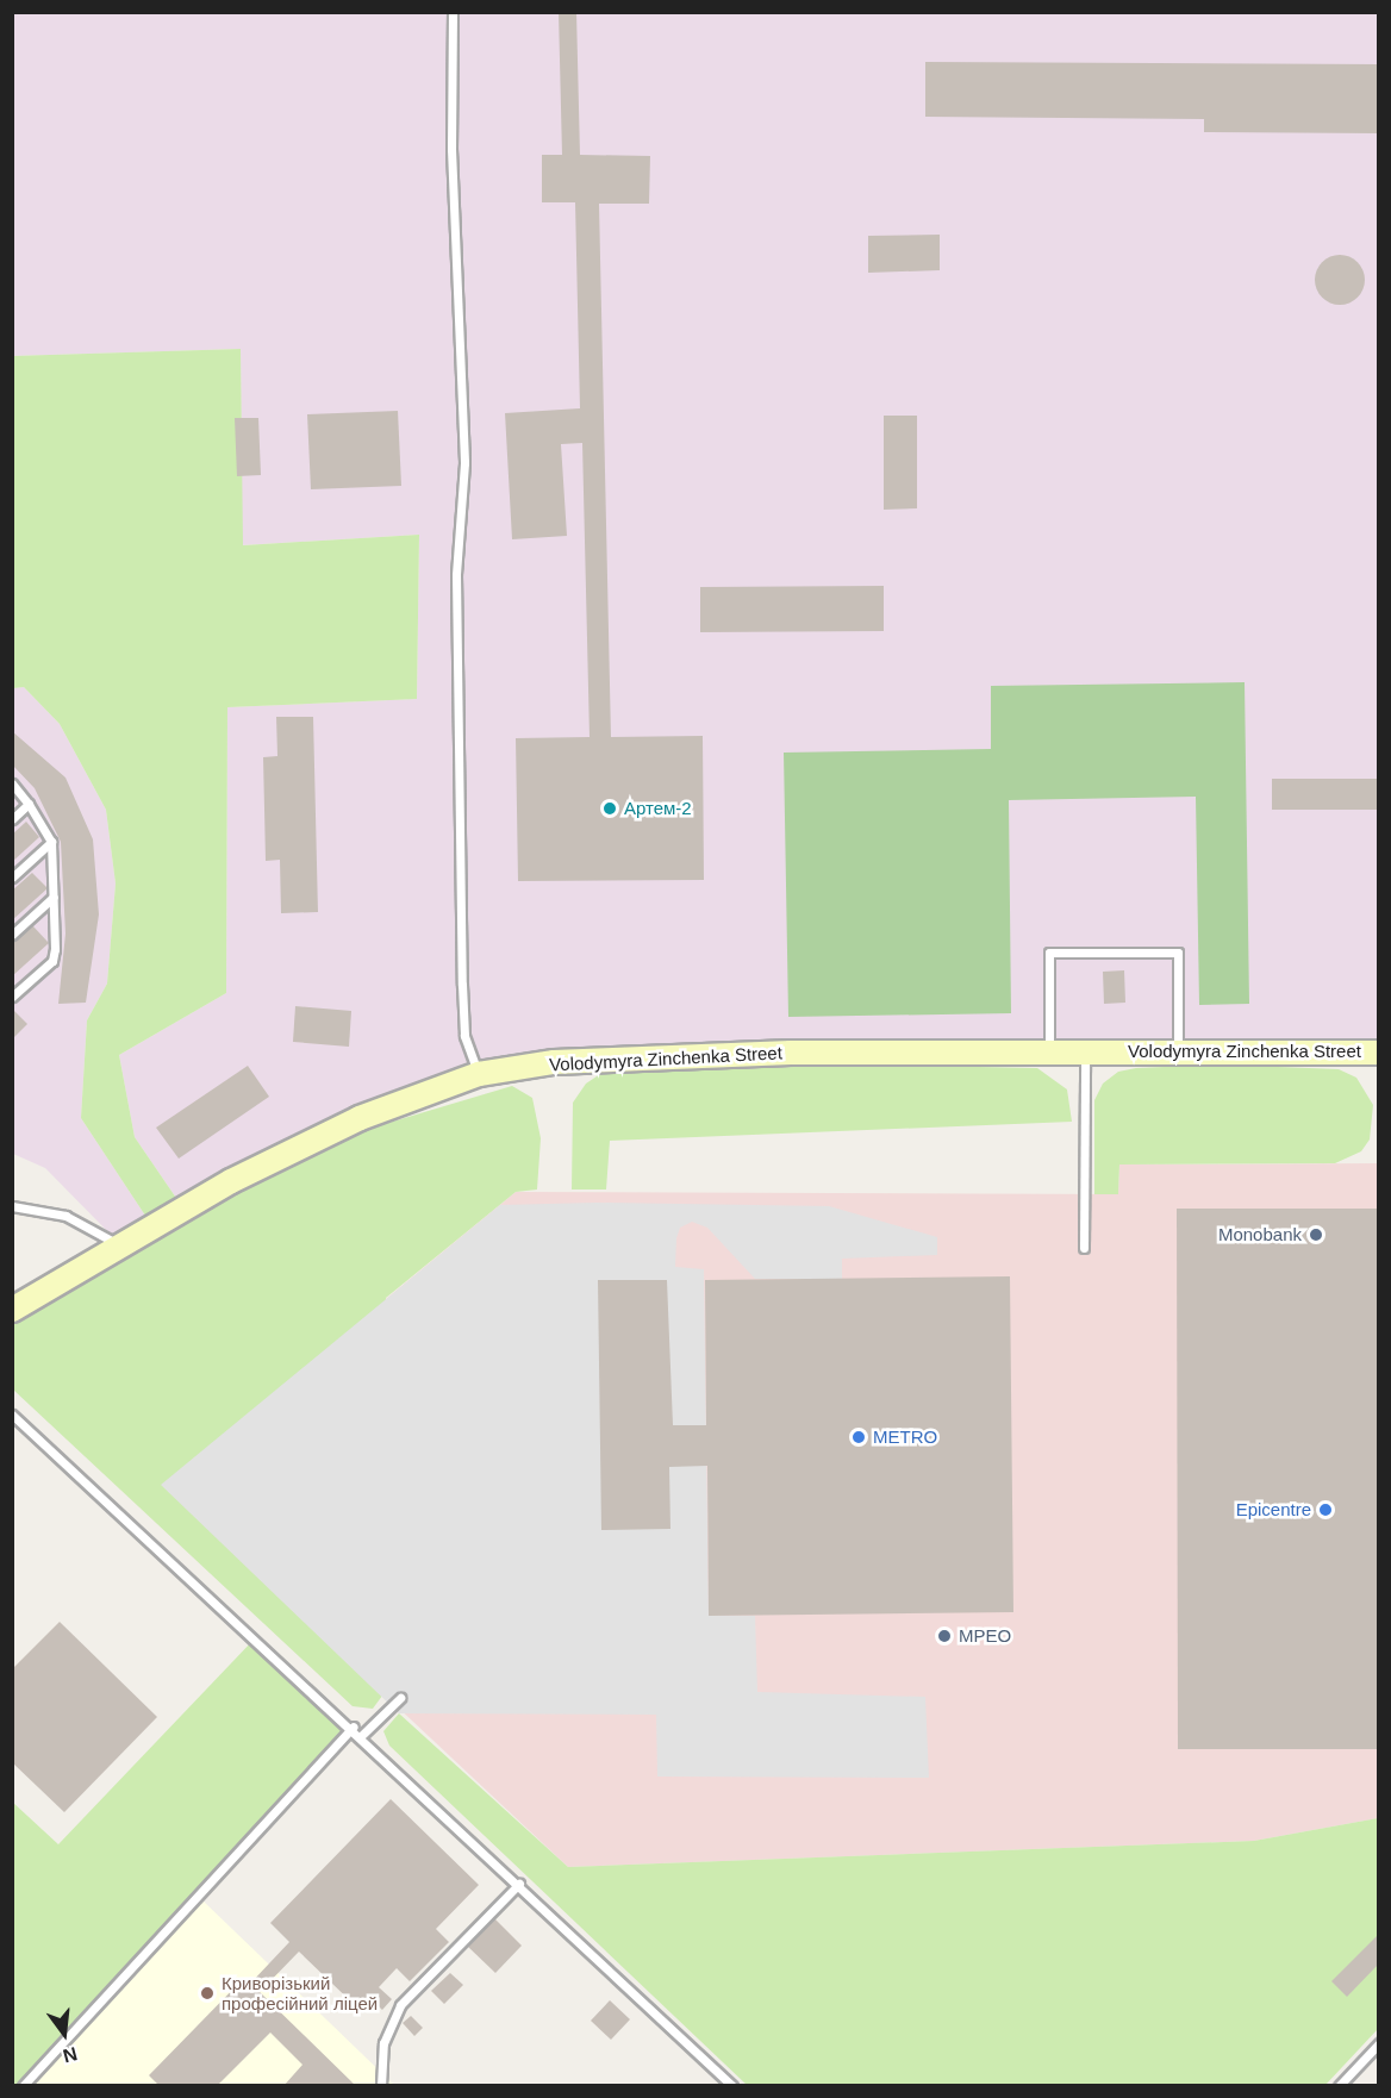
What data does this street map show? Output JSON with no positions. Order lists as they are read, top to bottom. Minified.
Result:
{"streets":{"main road":["Volodymyra Zinchenka Street"]},"places":["Артем-2","Monobank","METRO","Epicentre","МРЕО","Криворізький професійний ліцей"],"north":"bottom"}
